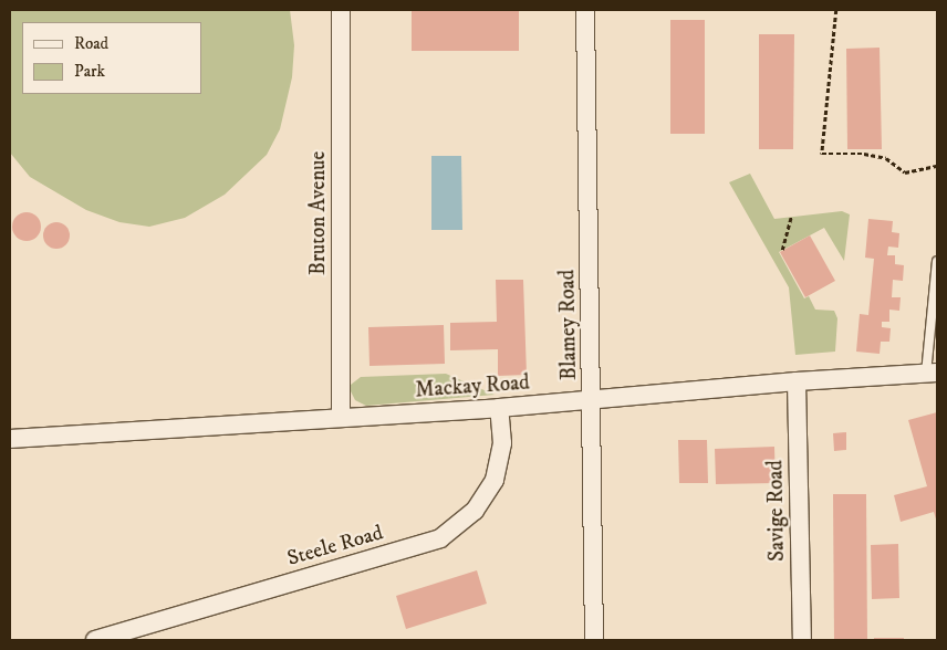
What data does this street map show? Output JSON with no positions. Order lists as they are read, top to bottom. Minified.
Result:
{"streets":{"street":["Bruton Avenue","Blamey Road","Mackay Road","Savige Road","Steele Road"]},"crossings":[["Bruton Avenue","Mackay Road"],["Blamey Road","Mackay Road"],["Mackay Road","Savige Road"],["Mackay Road","Steele Road"]],"legend":["Road","Park"]}
